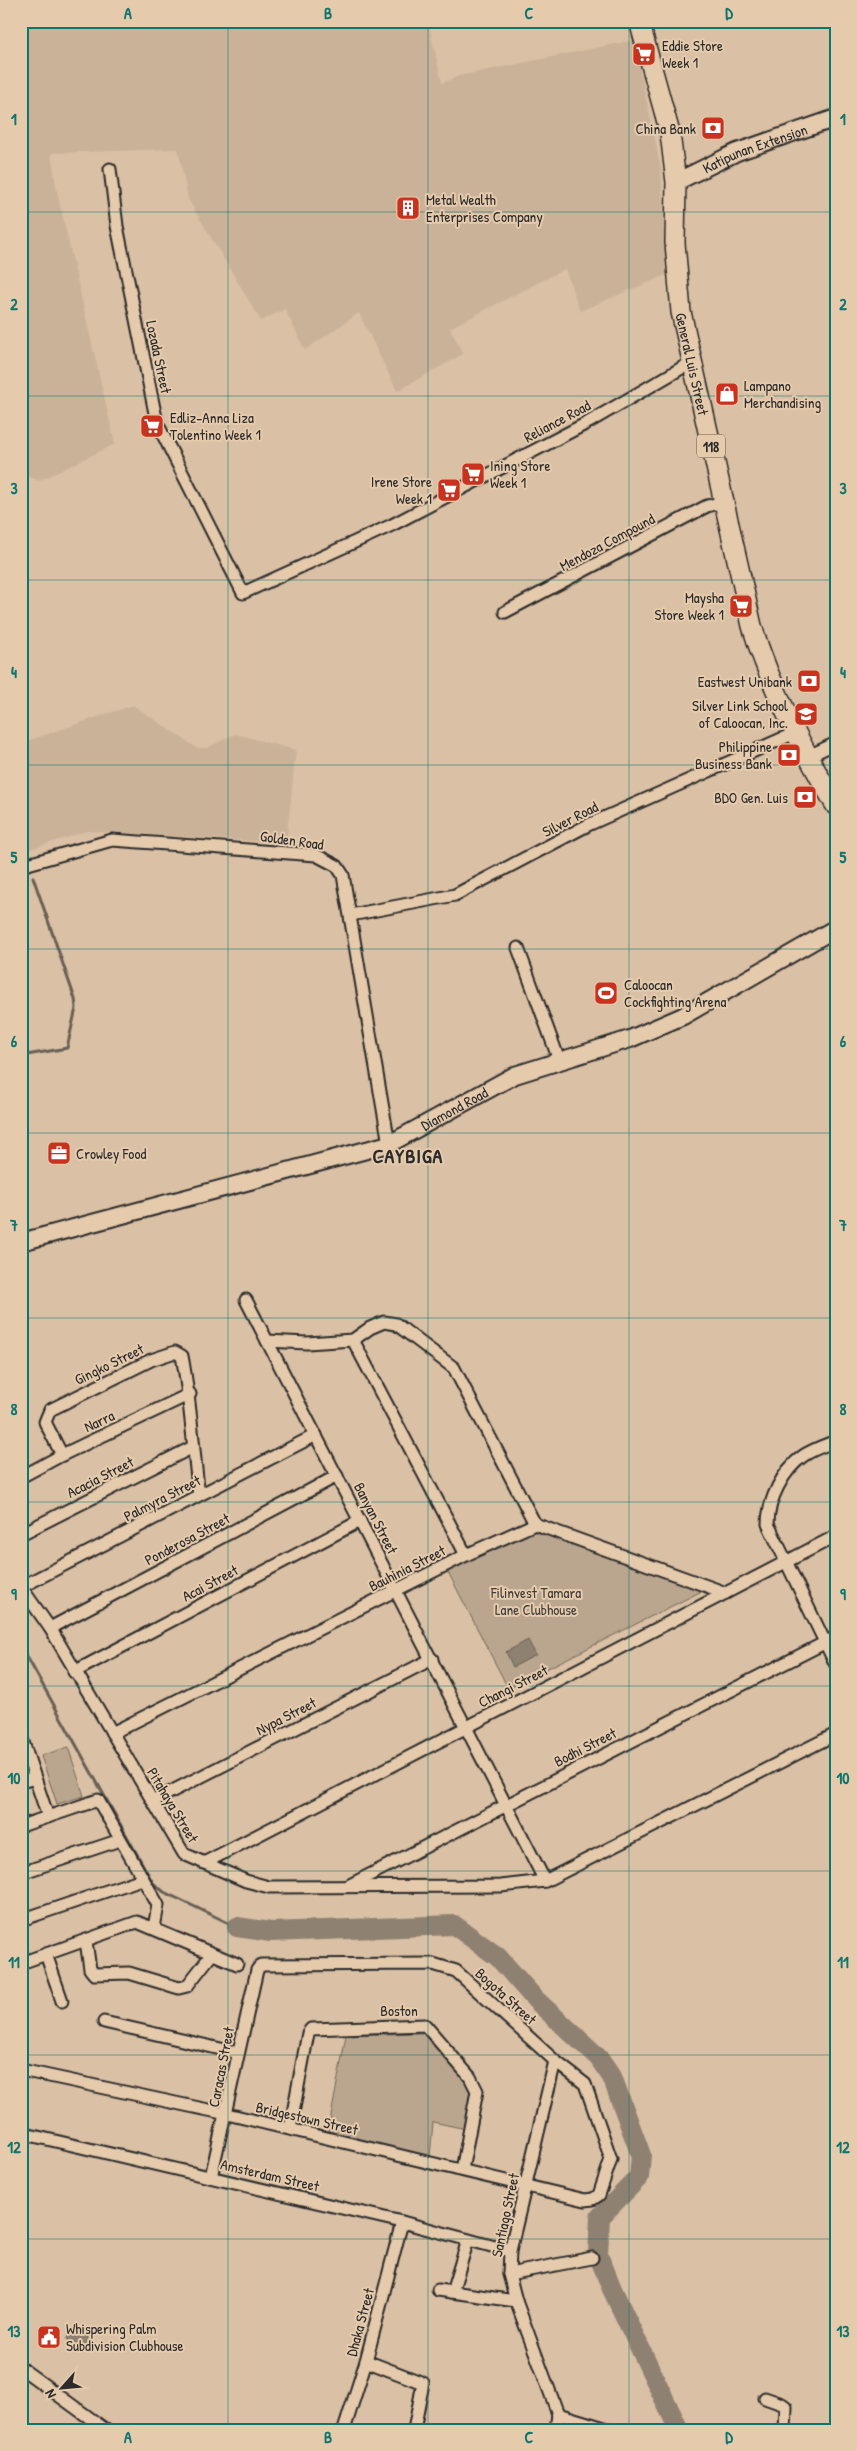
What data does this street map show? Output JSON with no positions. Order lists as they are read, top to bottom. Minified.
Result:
{"streets":{"main road":["Katipunan Extension","General Luis Street","118","Diamond Road"],"street":["Lozada Street","Reliance Road","Mendoza Compound","Silver Road","Golden Road","Gingko Street","Narra","Acacia Street","Palmyra Street","Banyan Street","Ponderosa Street","Bauhinia Street","Acai Street","Changi Street","Nypa Street","Bodhi Street","Pitahaya Street","Bogota Street","Boston","Caracas Street","Bridgestown Street","Amsterdam Street","Santiago Street","Dhaka Street"]},"crossings":[["Katipunan Extension","General Luis Street"],["Lozada Street","Reliance Road"],["General Luis Street","Reliance Road"],["General Luis Street","Mendoza Compound"],["General Luis Street","Silver Road"],["Silver Road","Golden Road"],["Golden Road","Diamond Road"],["Gingko Street","Narra"],["Palmyra Street","Banyan Street"],["Palmyra Street","Pitahaya Street"],["Banyan Street","Ponderosa Street"],["Banyan Street","Bauhinia Street"],["Banyan Street","Acai Street"],["Banyan Street","Changi Street"],["Banyan Street","Nypa Street"],["Banyan Street","Bodhi Street"],["Banyan Street","Pitahaya Street"],["Ponderosa Street","Pitahaya Street"],["Bauhinia Street","Pitahaya Street"],["Acai Street","Pitahaya Street"],["Changi Street","Pitahaya Street"],["Nypa Street","Pitahaya Street"],["Bodhi Street","Pitahaya Street"],["Bogota Street","Caracas Street"],["Bogota Street","Bridgestown Street"],["Bogota Street","Santiago Street"],["Boston","Bridgestown Street"],["Caracas Street","Bridgestown Street"],["Caracas Street","Amsterdam Street"],["Bridgestown Street","Santiago Street"],["Amsterdam Street","Santiago Street"],["Amsterdam Street","Dhaka Street"]],"districts":["CAYBIGA"],"parks":["Filinvest Tamara Lane Clubhouse"],"places":{"supermarket":["Eddie Store Week 1","Edliz-Anna Liza Tolentino Week 1","Ining Store Week 1","Irene Store Week 1","Maysha Store Week 1"],"bank":["China Bank","Eastwest Unibank","Philippine Business Bank","BDO Gen. Luis"],"building":["Metal Wealth Enterprises Company"],"shop":["Lampano Merchandising"],"school or university":["Silver Link School of Caloocan, Inc."],"sports":["Caloocan Cockfighting Arena"],"office":["Crowley Food"],"public building":["Whispering Palm Subdivision Clubhouse"]},"north":"bottom left","grid":{"columns":["A","B","C","D"],"rows":["1","2","3","4","5","6","7","8","9","10","11","12","13"]}}
